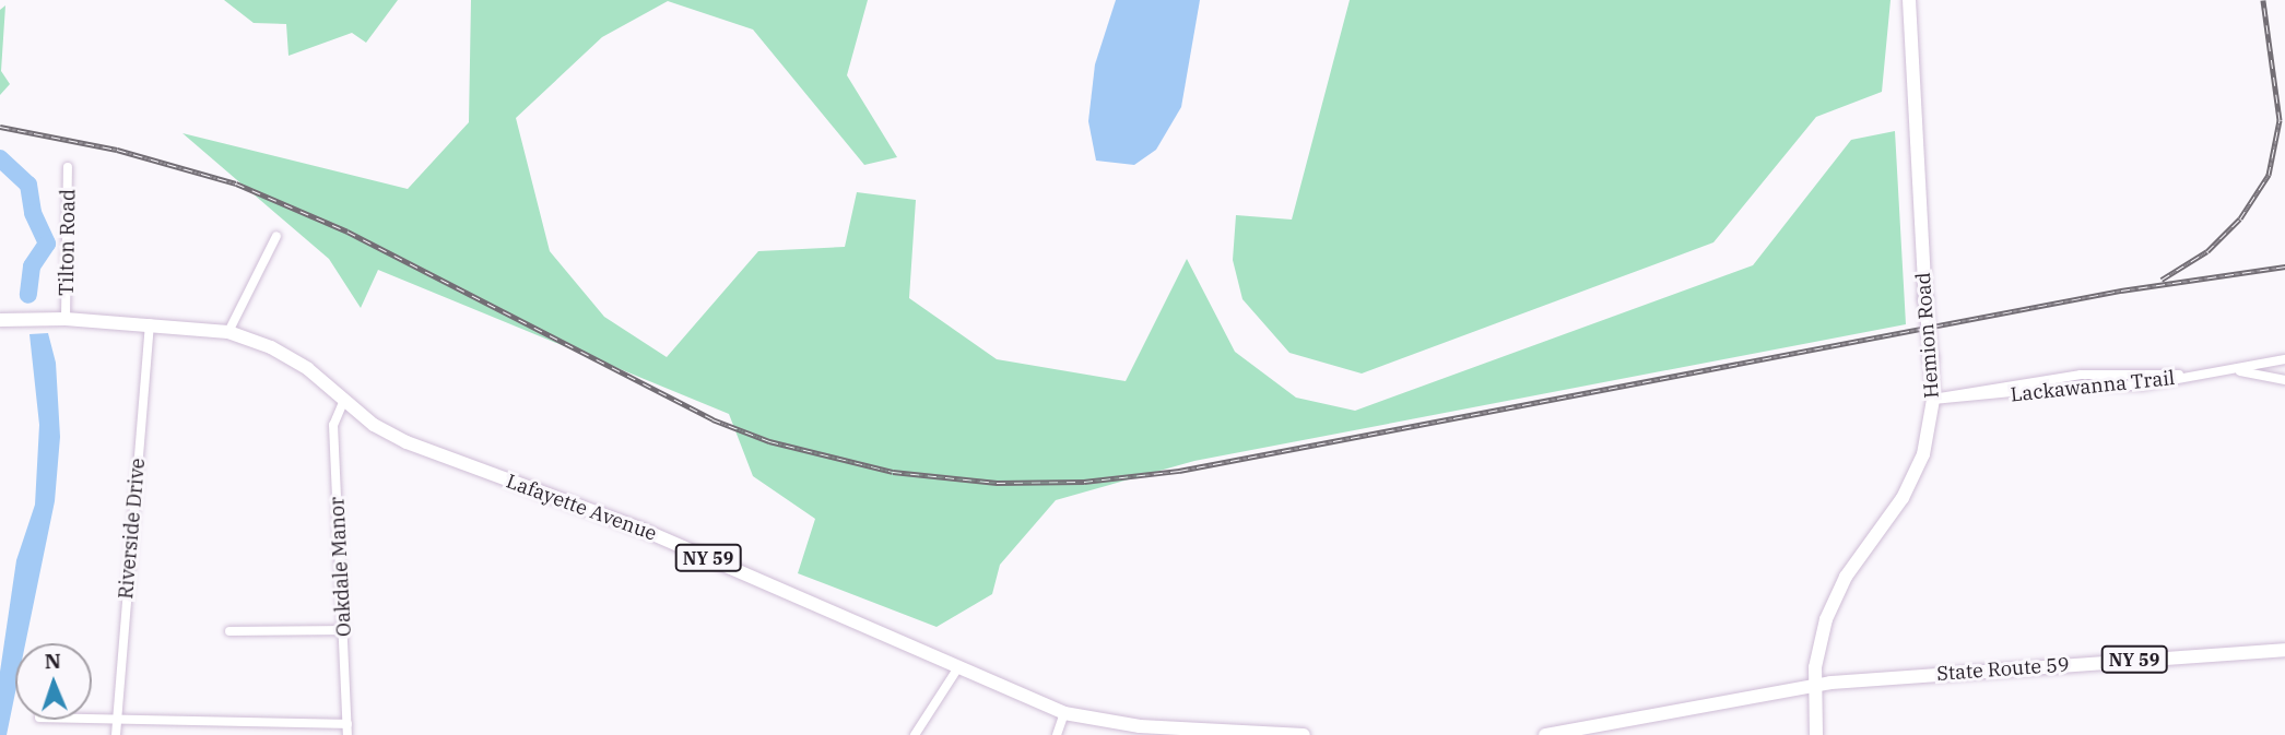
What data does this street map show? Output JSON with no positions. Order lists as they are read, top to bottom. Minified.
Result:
{"streets":{"main road":["Hemion Road","Lafayette Avenue","NY 59","State Route 59"],"street":["Tilton Road","Lackawanna Trail","Riverside Drive","Oakdale Manor"]},"crossings":[["Tilton Road","Lafayette Avenue"],["Hemion Road","Lackawanna Trail"],["Hemion Road","NY 59"],["Hemion Road","State Route 59"],["Lafayette Avenue","Riverside Drive"],["Lafayette Avenue","Oakdale Manor"],["NY 59","State Route 59"]],"north":"top"}
